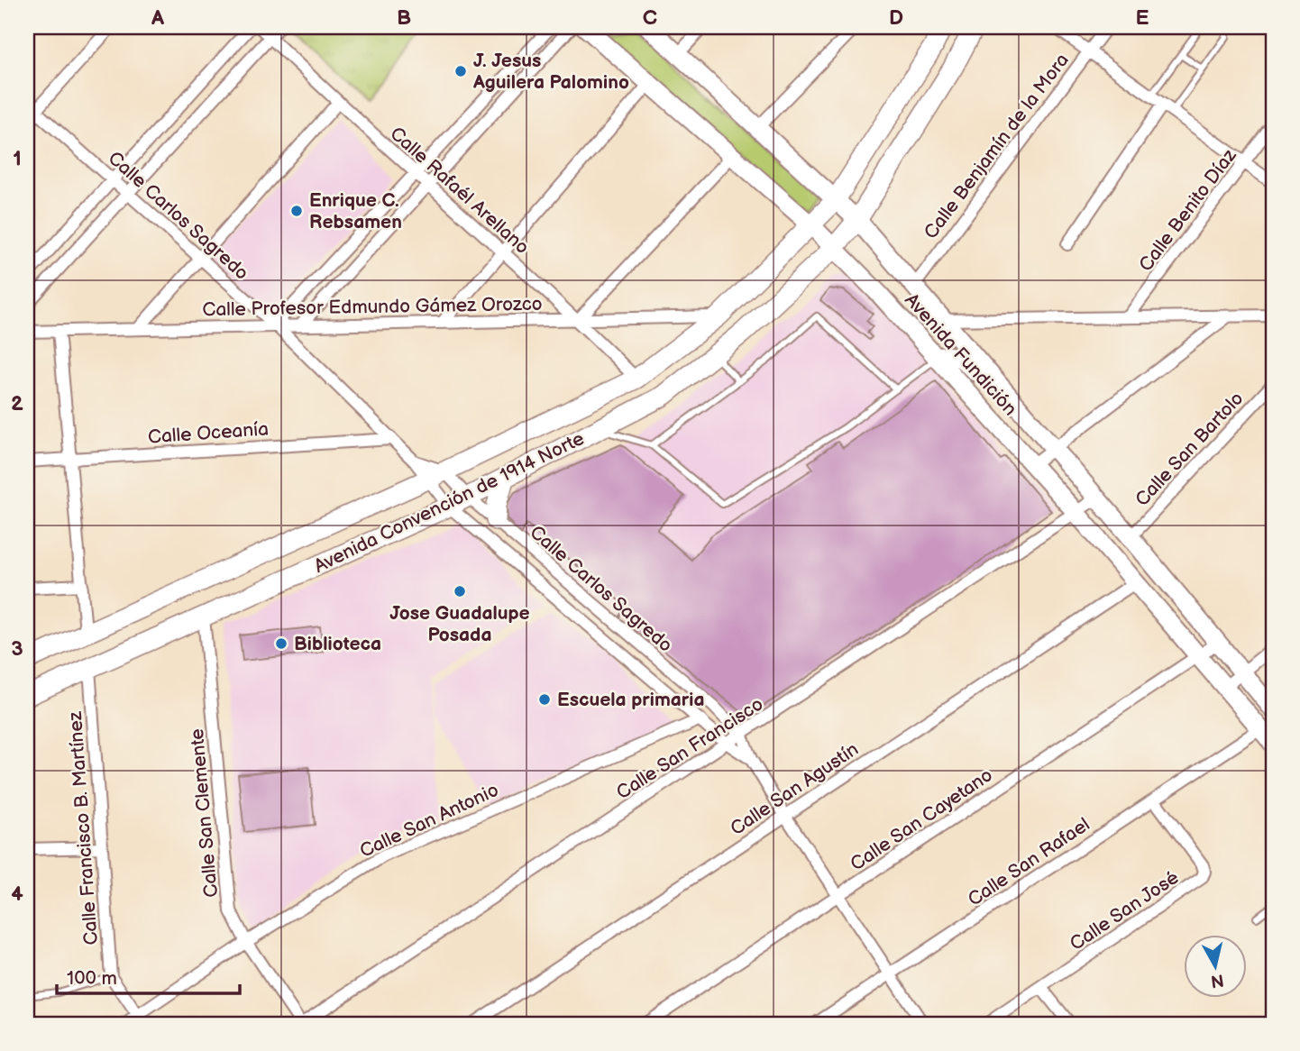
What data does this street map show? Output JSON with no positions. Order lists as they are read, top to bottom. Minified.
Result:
{"streets":{"main road":["Avenida Convención de 1914 Norte"],"street":["Calle Benjamín de la Mora","Calle Rafaél Arellano","Calle Benito Díaz","Calle Carlos Sagredo","Calle Profesor Edmundo Gámez Orozco","Avenida Fundición","Calle Oceanía","Calle San Bartolo","Calle San Francisco","Calle San Agustín","Calle San Clemente","Calle San Cayetano","Calle San Antonio","Calle Francisco B. Martínez","Calle San Rafael","Calle San José"]},"crossings":[["Calle Benjamín de la Mora","Avenida Fundición"],["Calle Rafaél Arellano","Calle Profesor Edmundo Gámez Orozco"],["Calle Rafaél Arellano","Avenida Convención de 1914 Norte"],["Calle Carlos Sagredo","Calle Profesor Edmundo Gámez Orozco"],["Calle Carlos Sagredo","Calle Oceanía"],["Calle Carlos Sagredo","Avenida Convención de 1914 Norte"],["Calle Carlos Sagredo","Calle San Francisco"],["Calle Carlos Sagredo","Calle San Agustín"],["Calle Carlos Sagredo","Calle San Cayetano"],["Calle Carlos Sagredo","Calle San Antonio"],["Calle Carlos Sagredo","Calle San Rafael"],["Calle Profesor Edmundo Gámez Orozco","Avenida Convención de 1914 Norte"],["Avenida Fundición","Calle San Bartolo"],["Avenida Fundición","Avenida Convención de 1914 Norte"],["Avenida Fundición","Calle San Francisco"],["Avenida Fundición","Calle San Agustín"],["Avenida Fundición","Calle San Cayetano"],["Avenida Fundición","Calle San Rafael"],["Avenida Convención de 1914 Norte","Calle San Clemente"],["Avenida Convención de 1914 Norte","Calle Francisco B. Martínez"],["Calle San Francisco","Calle San Clemente"],["Calle San Clemente","Calle San Antonio"],["Calle San Antonio","Calle Francisco B. Martínez"],["Calle San Rafael","Calle San José"]],"places":["J. Jesus Aguilera Palomino","Enrique C. Rebsamen","Jose Guadalupe Posada","Biblioteca","Escuela primaria"],"scale_bar":"100 m","north":"bottom","grid":{"columns":["A","B","C","D","E"],"rows":["1","2","3","4"]}}
